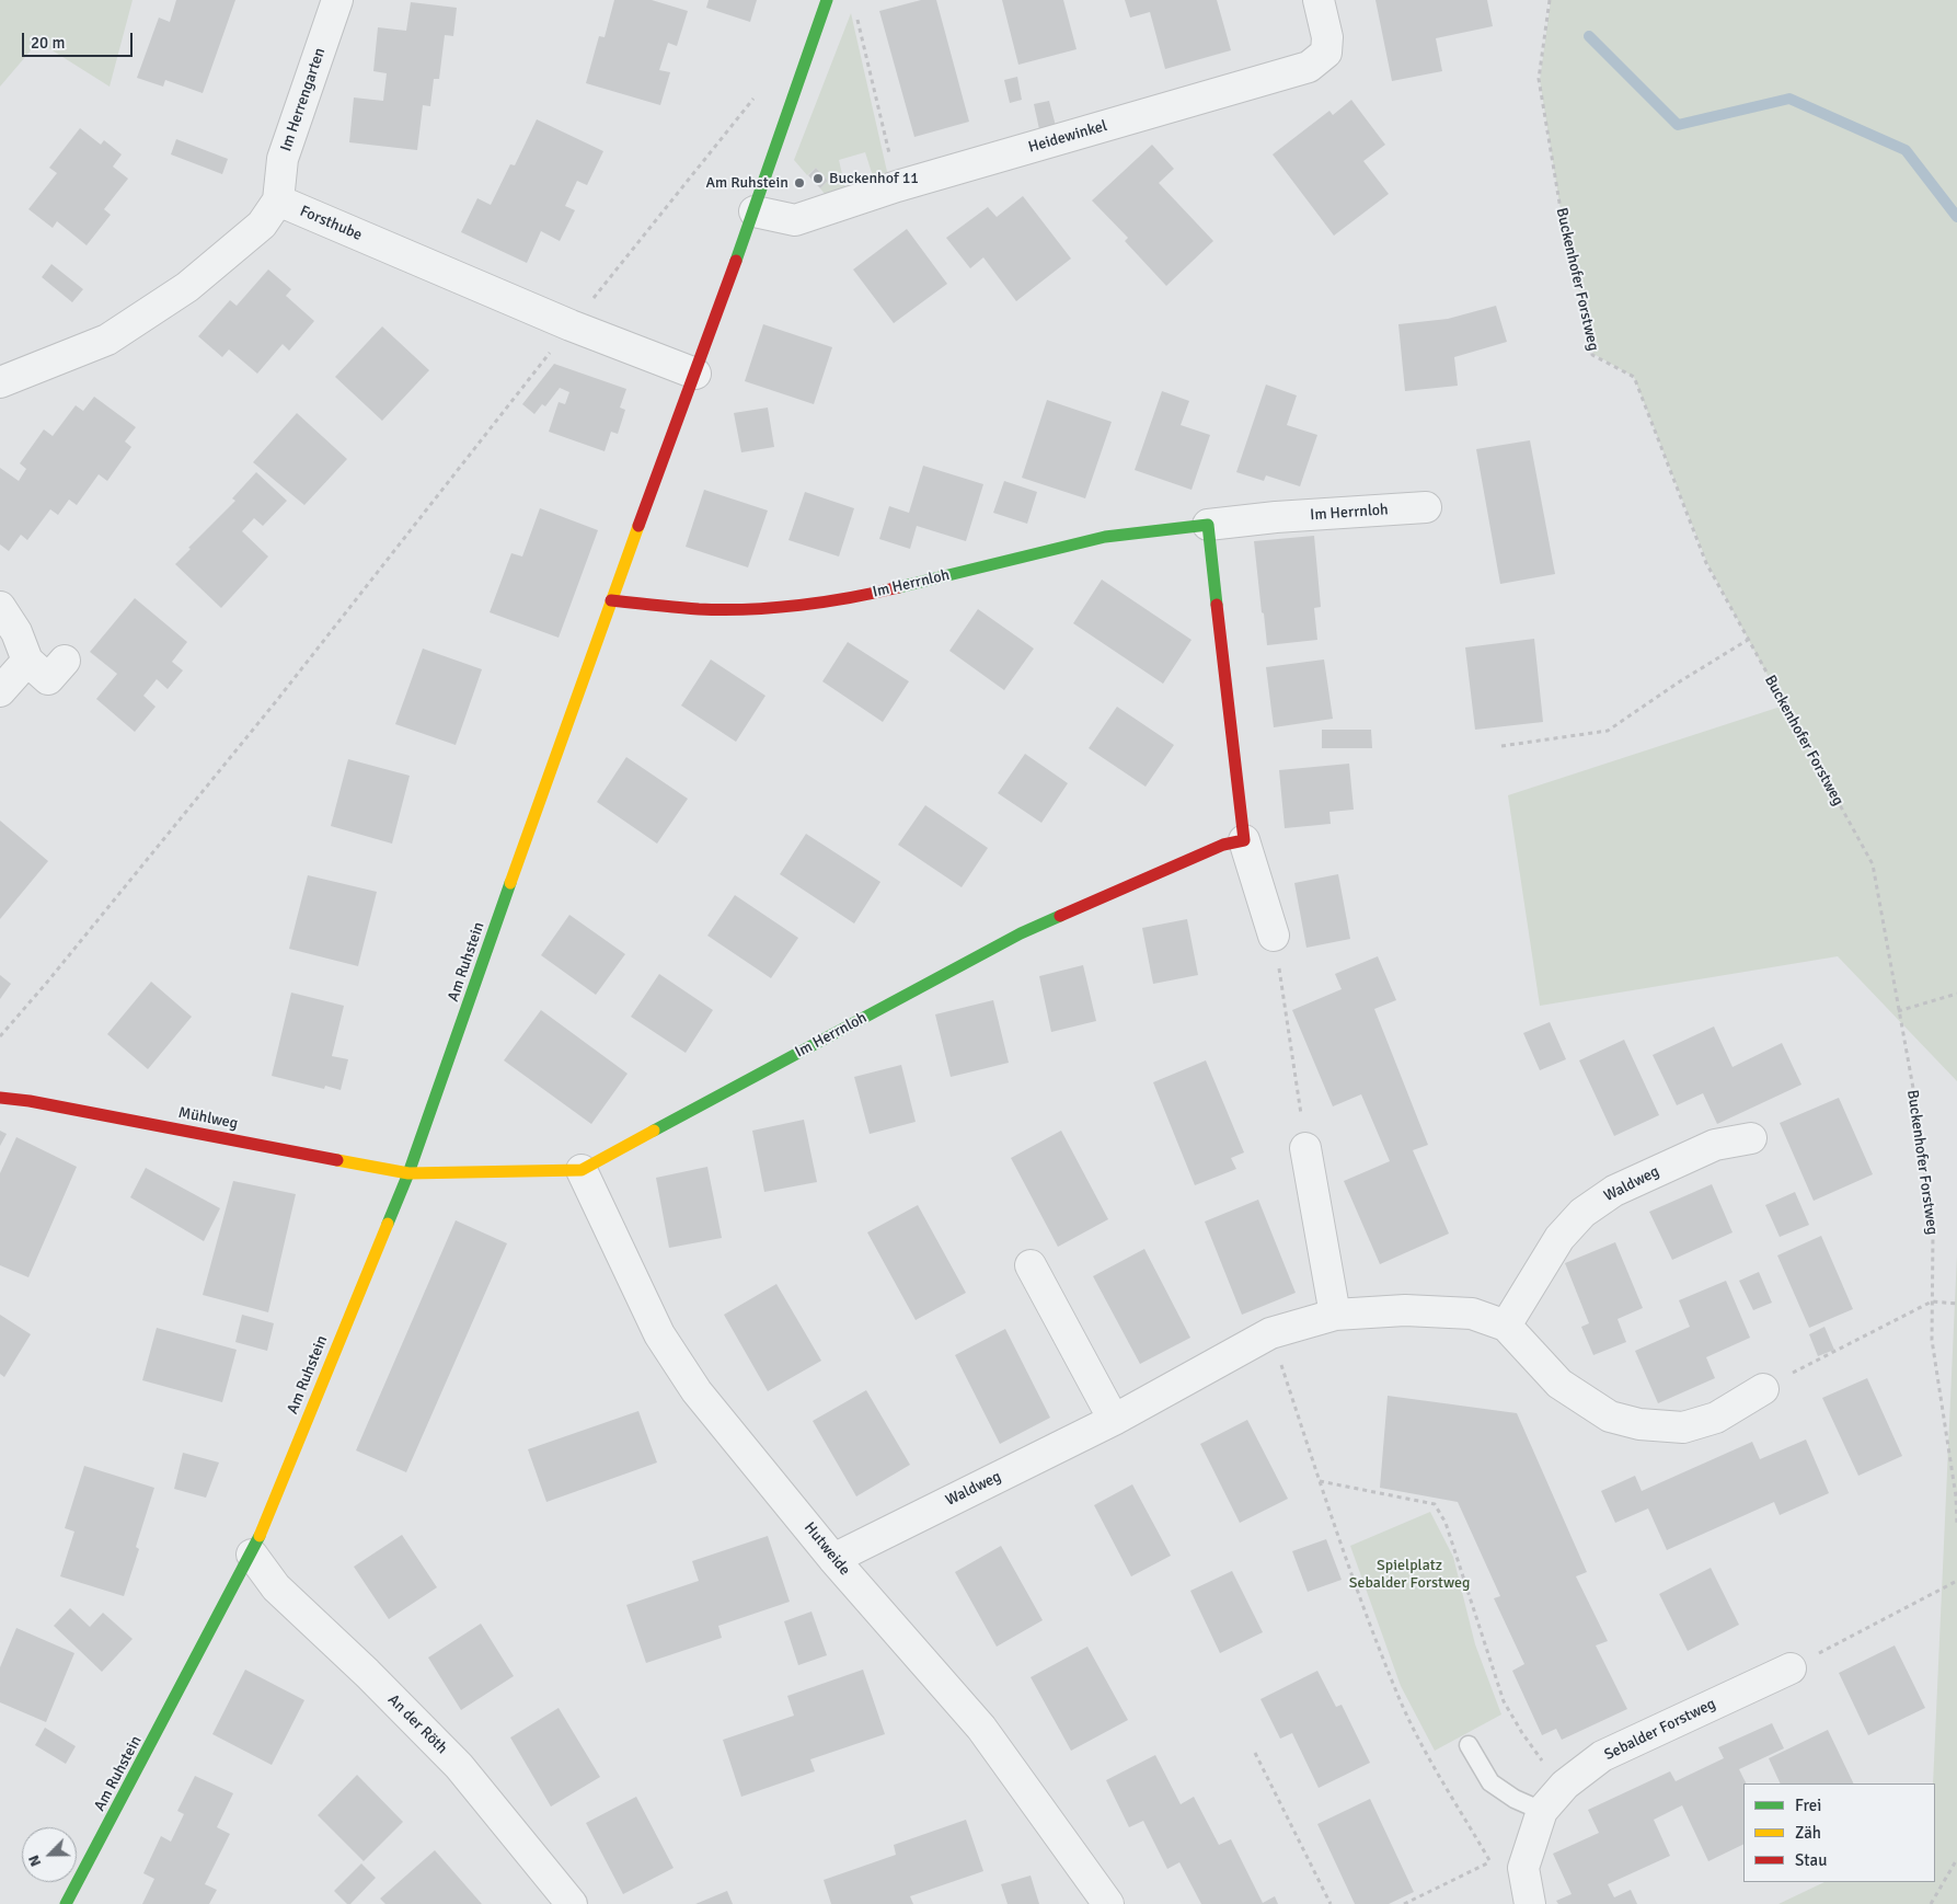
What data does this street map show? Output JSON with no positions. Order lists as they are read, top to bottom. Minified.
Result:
{"streets":{"street":["Im Herrengarten","Heidewinkel","Forsthube","Im Herrnloh","Am Ruhstein","Mühlweg","Waldweg","Hutweide","An der Röth","Sebalder Forstweg"],"path":["Buckenhofer Forstweg"]},"crossings":[["Im Herrengarten","Forsthube"],["Heidewinkel","Am Ruhstein"],["Forsthube","Am Ruhstein"],["Im Herrnloh","Am Ruhstein"],["Im Herrnloh","Mühlweg"],["Im Herrnloh","Hutweide"],["Am Ruhstein","Mühlweg"],["Am Ruhstein","An der Röth"],["Waldweg","Hutweide"]],"parks":["Spielplatz Sebalder Forstweg"],"places":["Buckenhof 11","Am Ruhstein"],"legend":["Frei","Zäh","Stau"],"scale_bar":"20 m","north":"bottom left"}
